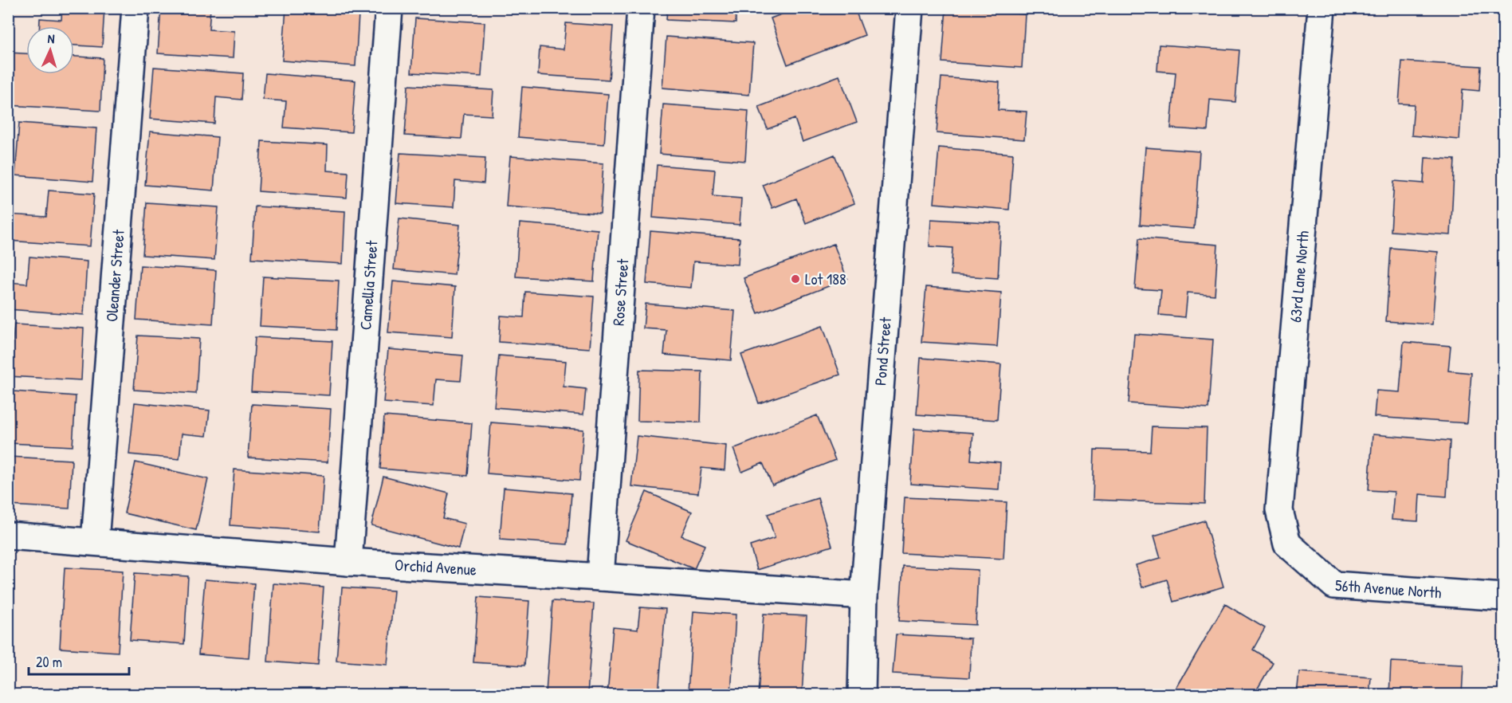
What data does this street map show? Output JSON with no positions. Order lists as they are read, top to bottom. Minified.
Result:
{"streets":{"street":["Oleander Street","63rd Lane North","Camellia Street","Rose Street","Pond Street","Orchid Avenue","56th Avenue North"]},"crossings":[["Oleander Street","Orchid Avenue"],["63rd Lane North","56th Avenue North"],["Camellia Street","Orchid Avenue"],["Rose Street","Orchid Avenue"],["Pond Street","Orchid Avenue"]],"places":["Lot 188"],"scale_bar":"20 m","north":"top"}
